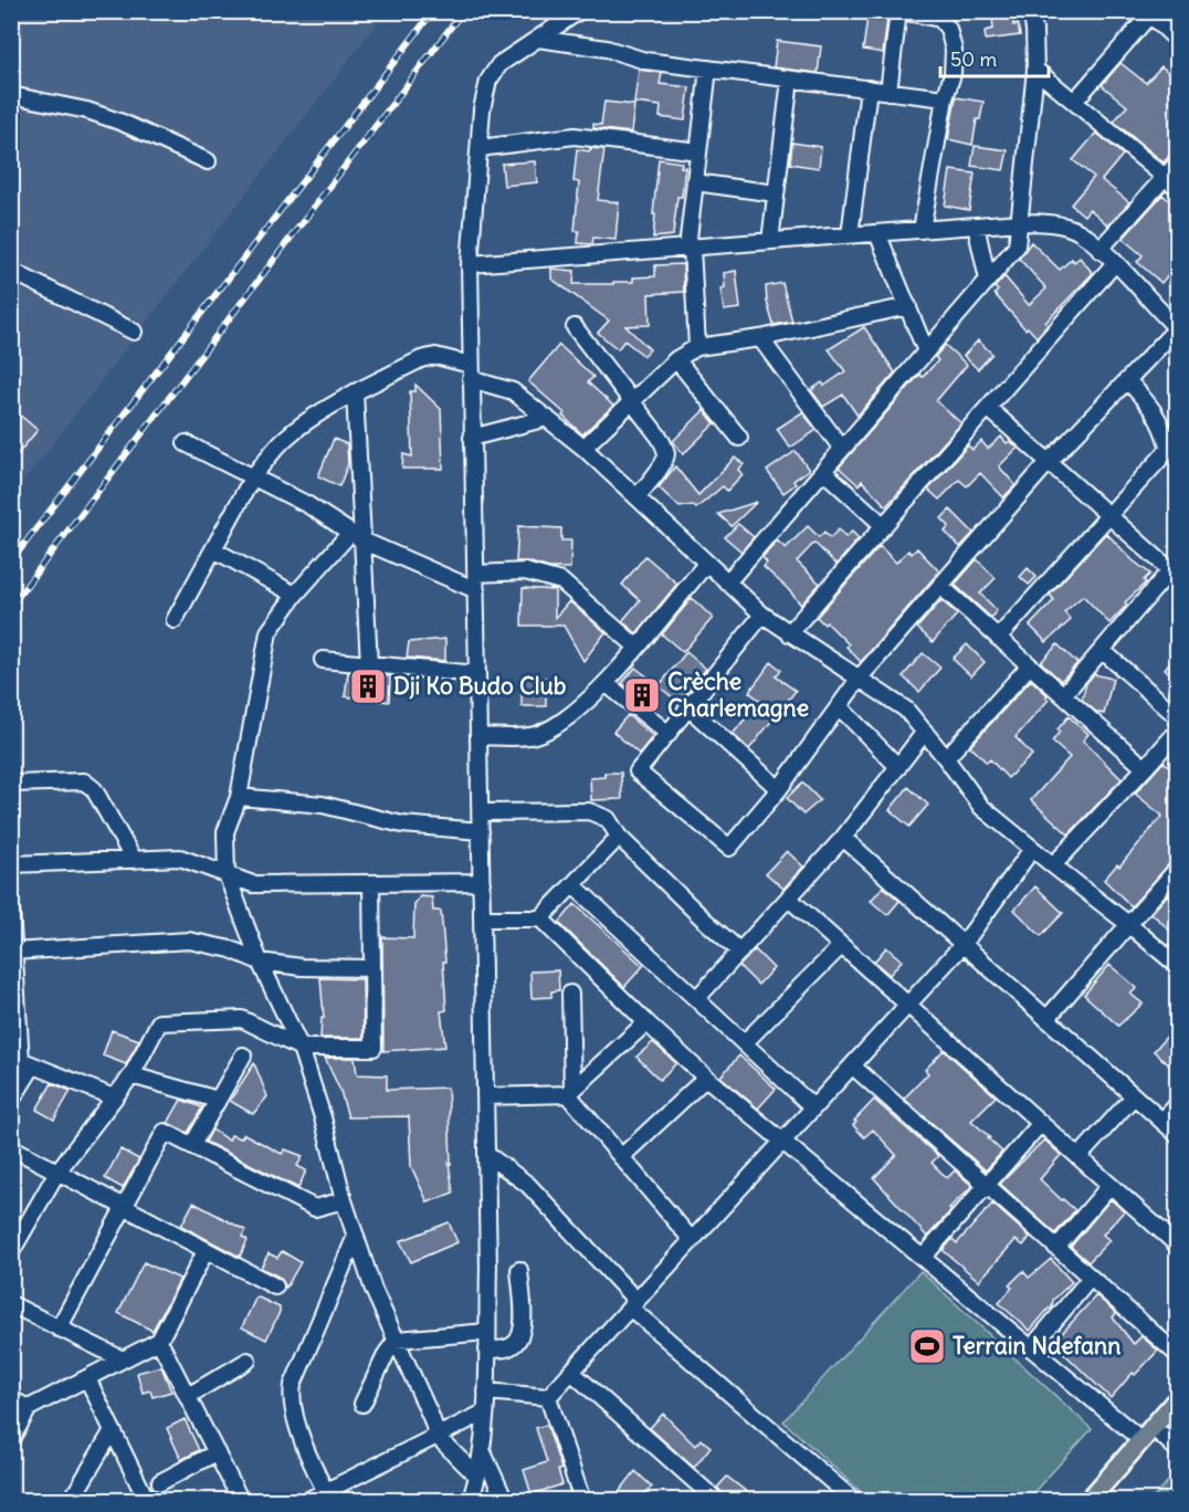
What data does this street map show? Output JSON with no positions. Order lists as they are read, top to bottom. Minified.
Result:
{"places":{"building":["Dji Ko Budo Club","Crèche Charlemagne"],"sports":["Terrain Ndefann"]},"scale_bar":"50 m"}
